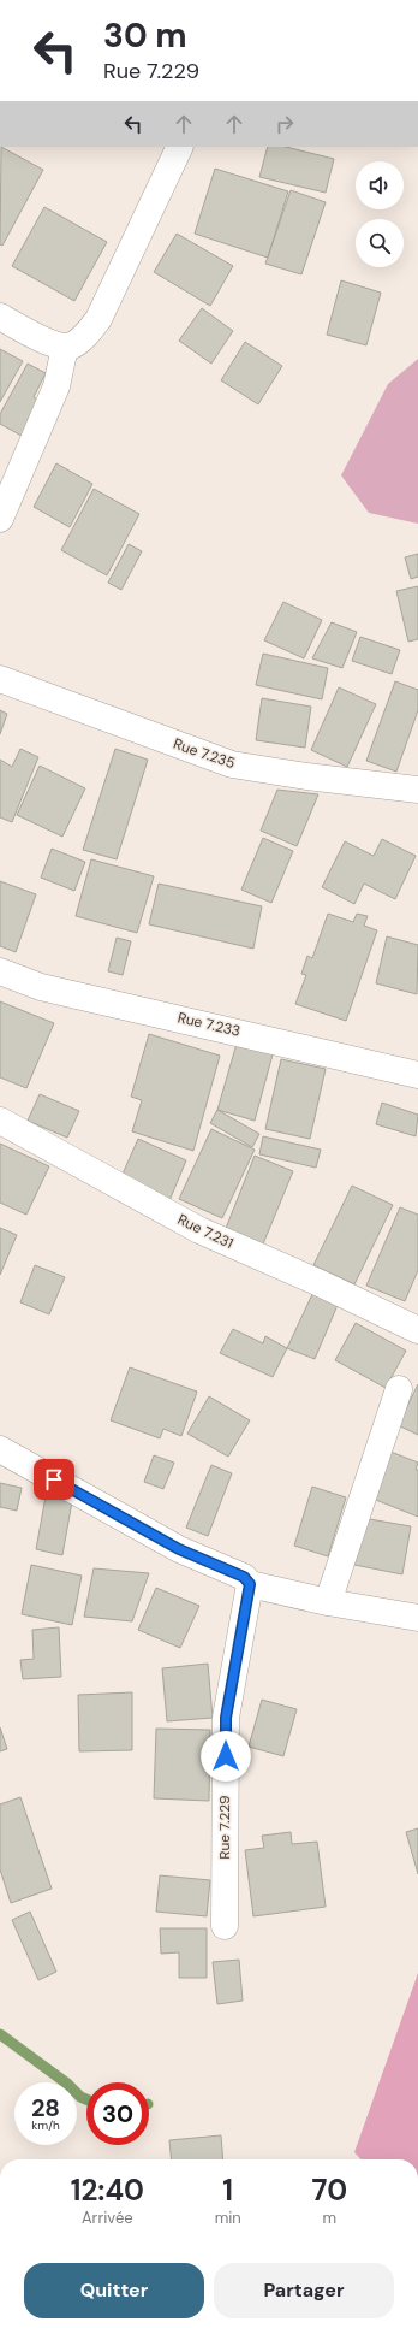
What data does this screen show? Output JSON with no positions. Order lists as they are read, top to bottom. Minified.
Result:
{"streets":{"street":["Rue 7.235","Rue 7.233","Rue 7.231","Rue 7.229"]},"page":{"turn":["30 m","Rue 7.229"],"speed":"28 km/h","limit":"30","eta":["12:40","Arrivée","1","min","70","m"],"buttons":["Quitter","Partager"]}}
